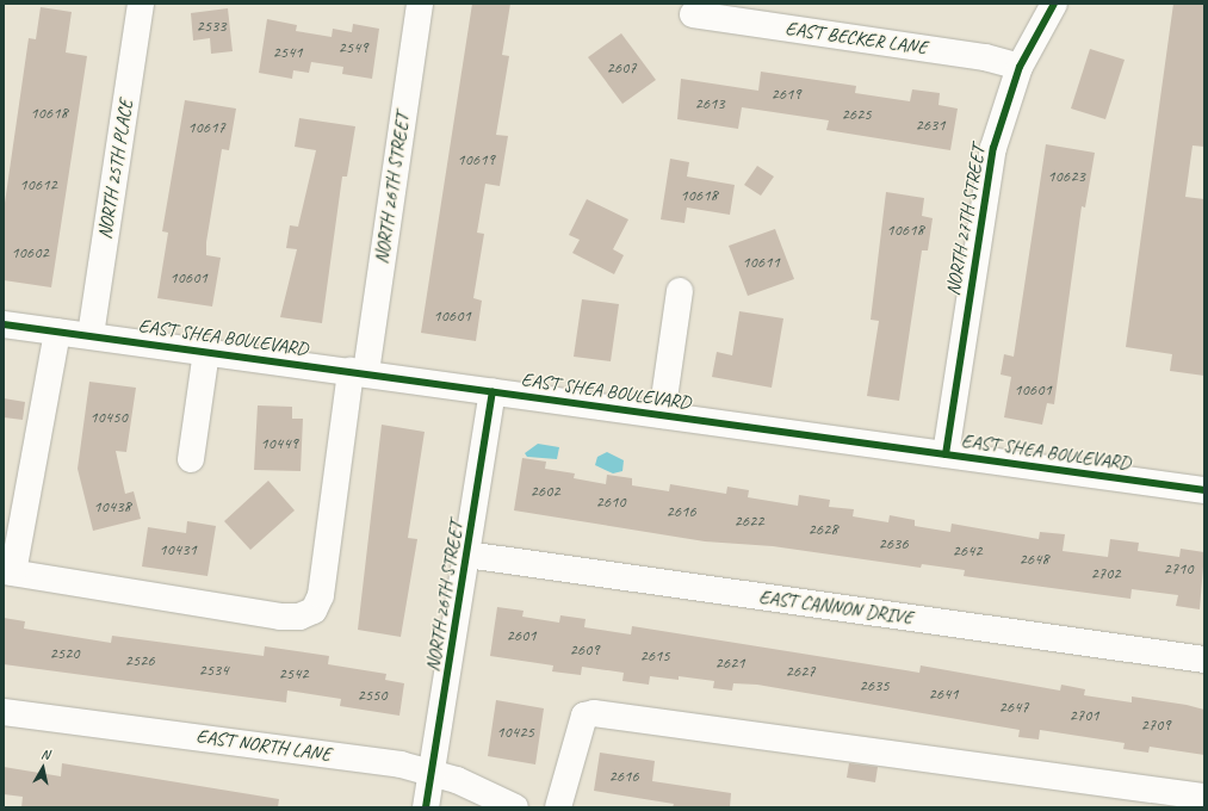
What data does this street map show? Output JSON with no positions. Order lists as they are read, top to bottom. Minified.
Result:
{"streets":{"street":["EAST BECKER LANE","NORTH 25TH PLACE","NORTH 26TH STREET","NORTH 27TH STREET","EAST SHEA BOULEVARD","EAST CANNON DRIVE","EAST NORTH LANE"]},"crossings":[["EAST BECKER LANE","NORTH 27TH STREET"],["NORTH 25TH PLACE","EAST SHEA BOULEVARD"],["NORTH 26TH STREET","EAST SHEA BOULEVARD"],["NORTH 26TH STREET","EAST CANNON DRIVE"],["NORTH 26TH STREET","EAST NORTH LANE"],["NORTH 27TH STREET","EAST SHEA BOULEVARD"]],"house_numbers":["2533","2549","2541","2607","2619","2613","10618","2625","2631","10617","10619","10623","10612","10618","10618","10602","10611","10601","10601","10601","10450","10449","2602","2610","10438","2616","2622","2628","2636","10431","2642","2648","2710","2702","2601","2609","2520","2615","2526","2621","2534","2627","2542","2635","2641","2550","2647","2701","2709","10425","2616"],"north":"top"}
